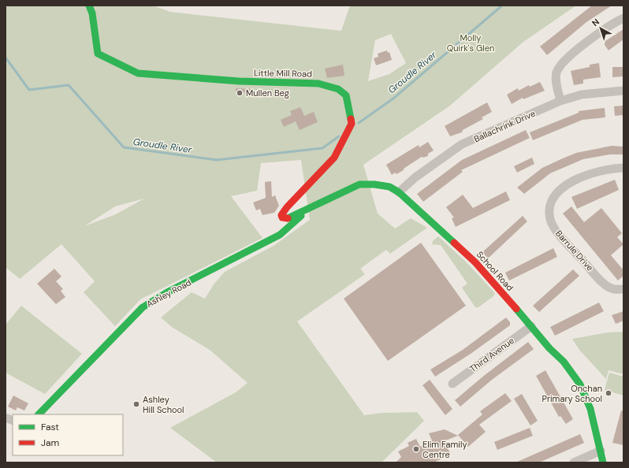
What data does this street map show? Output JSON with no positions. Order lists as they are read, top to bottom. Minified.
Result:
{"streets":{"street":["Little Mill Road","Ballachrink Drive","Barrule Drive","School Road","Ashley Road","Third Avenue"]},"crossings":[["Little Mill Road","School Road"],["Little Mill Road","Ashley Road"],["Ballachrink Drive","School Road"],["School Road","Ashley Road"],["School Road","Third Avenue"]],"water":["Groudle River"],"parks":["Molly Quirk's Glen"],"places":["Mullen Beg","Onchan Primary School","Ashley Hill School","Elim Family Centre"],"legend":["Fast","Jam"],"north":"top left"}
